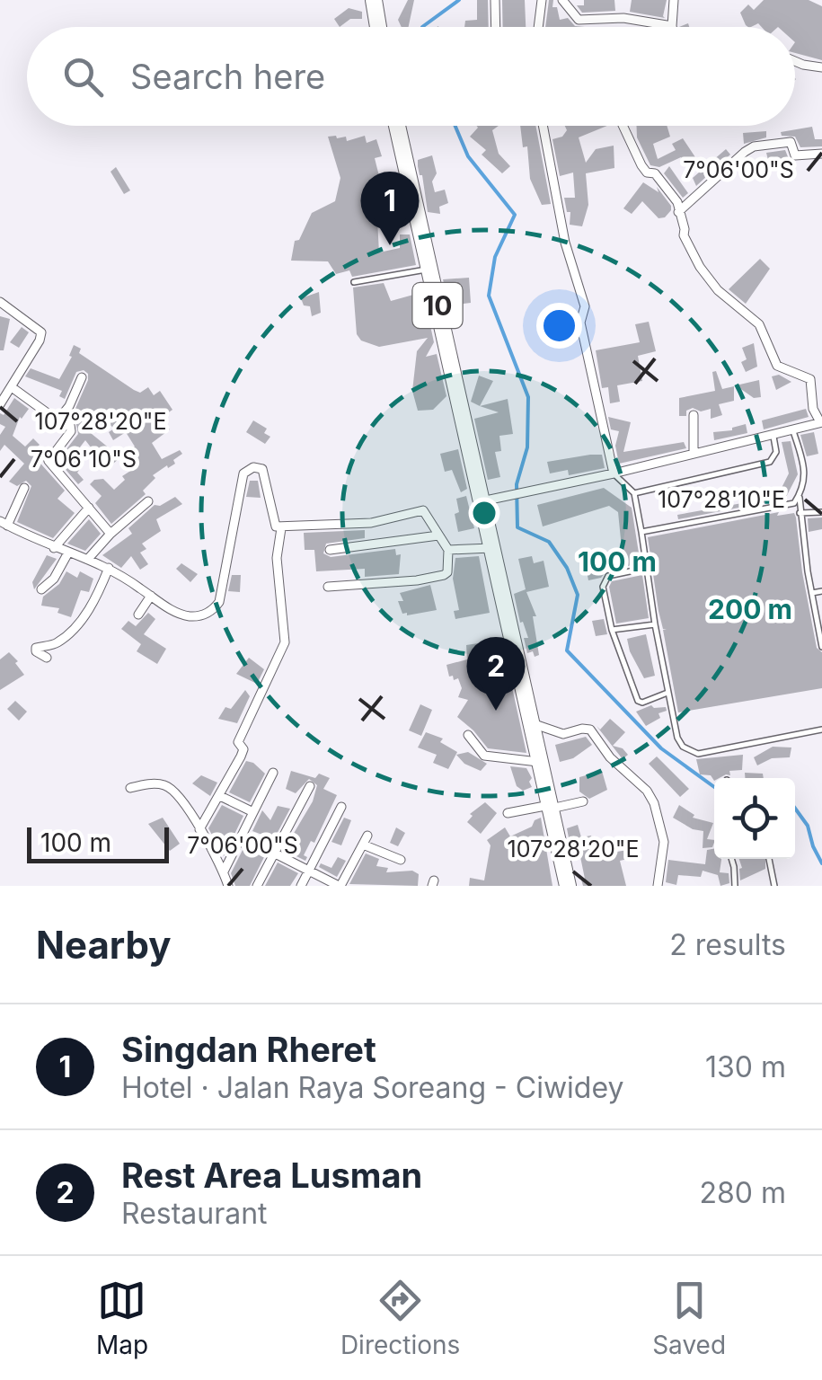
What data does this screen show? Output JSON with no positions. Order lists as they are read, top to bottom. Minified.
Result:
{"streets":{"highway":["10"]},"scale_bar":"100 m","page":{"search":"Search here","pins":["1","2"],"scale":"100 m","heading":["Nearby","2 results"],"list":[{"mark":"1","name":"Singdan Rheret","note":"Hotel · Jalan Raya Soreang - Ciwidey","value":"130 m"},{"mark":"2","name":"Rest Area Lusman","note":"Restaurant","value":"280 m"}],"nav":["Map","Directions","Saved"]},"coordinates":["7°06'00\"S","107°28'20\"E","7°06'10\"S","107°28'10\"E"],"rings":["100 m","200 m"]}
